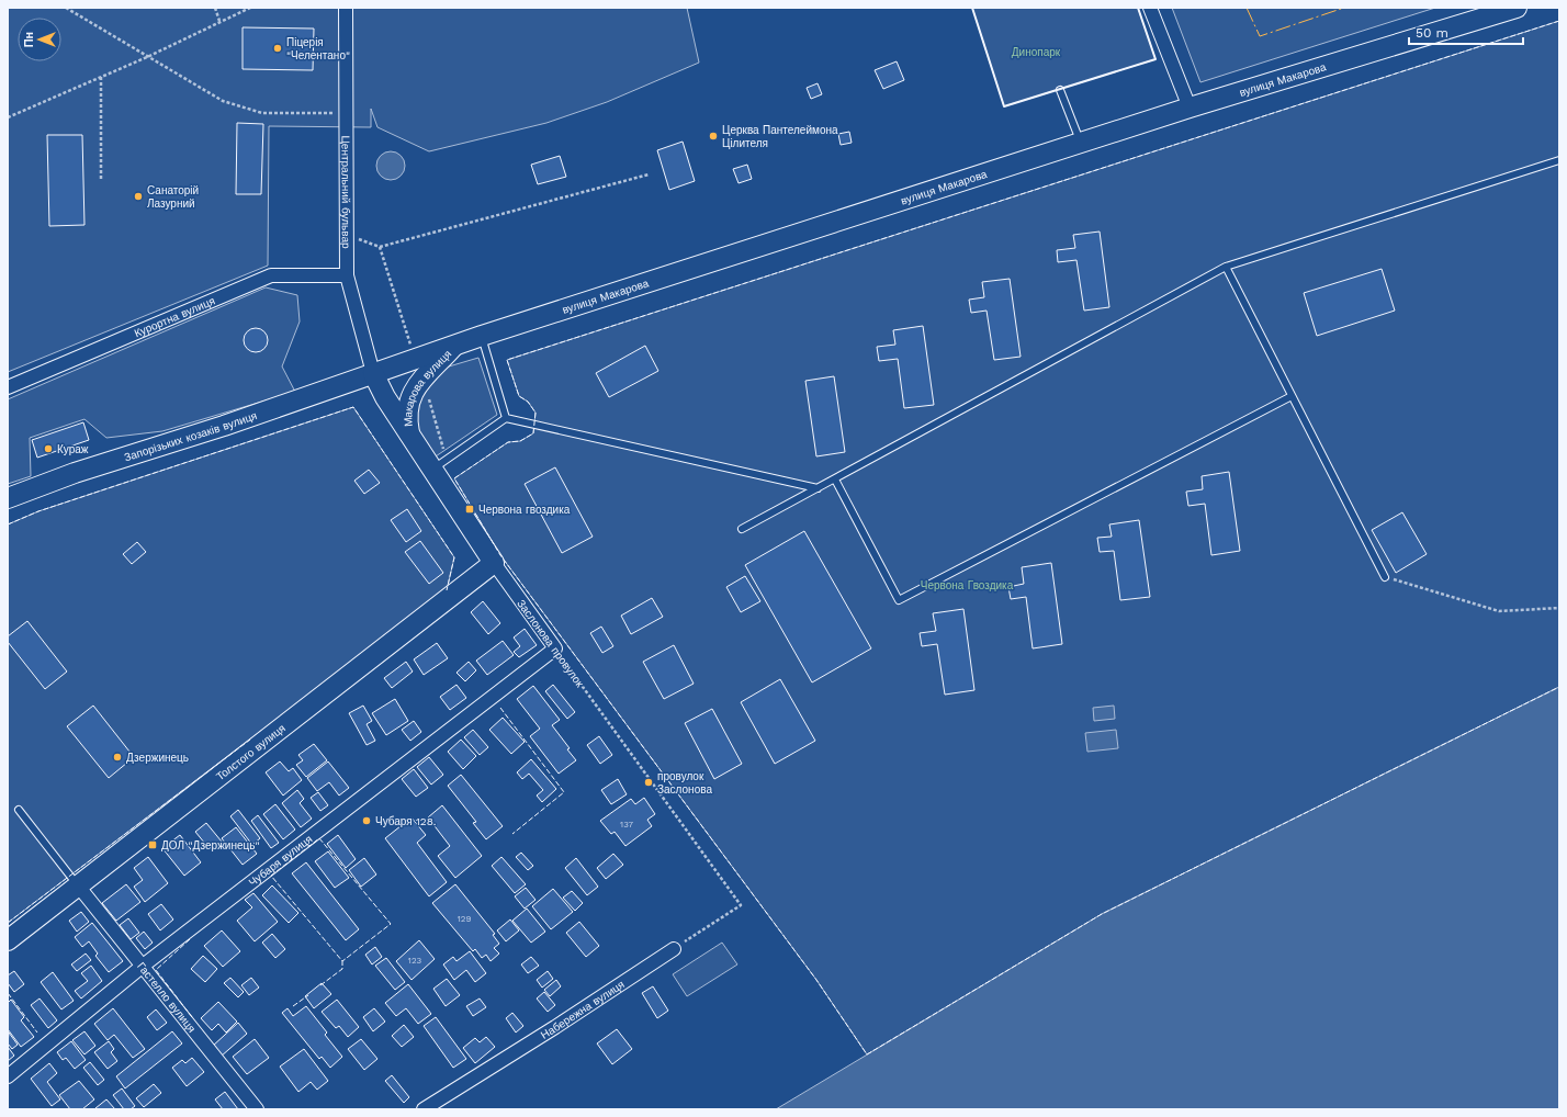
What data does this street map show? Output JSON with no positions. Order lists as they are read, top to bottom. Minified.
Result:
{"streets":{"main road":["вулиця Макарова","Макарова вулиця","Запорізьких козаків вулиця","Заслонова провулок","Толстого вулиця"],"street":["Центральний бульвар","Курортна вулиця","Чубаря вулиця","Гастелло вулиця","Набережна вулиця"]},"crossings":[["вулиця Макарова","Центральний бульвар"],["вулиця Макарова","Макарова вулиця"],["вулиця Макарова","Запорізьких козаків вулиця"],["вулиця Макарова","Заслонова провулок"],["Центральний бульвар","Курортна вулиця"],["Центральний бульвар","Запорізьких козаків вулиця"],["Центральний бульвар","Заслонова провулок"],["Макарова вулиця","Заслонова провулок"],["Запорізьких козаків вулиця","Заслонова провулок"],["Заслонова провулок","Толстого вулиця"],["Заслонова провулок","Чубаря вулиця"],["Заслонова провулок","Набережна вулиця"],["Толстого вулиця","Гастелло вулиця"],["Чубаря вулиця","Гастелло вулиця"]],"parks":["Динопарк","Червона Гвоздика"],"places":{"other":["Піцерія \"Челентано\"","Церква Пантелеймона Цілителя","Санаторій Лазурний","Кураж","Дзержинець","провулок Заслонова","Чубаря 128."],"transit":["Червона гвоздика","ДОЛ \"Дзержинець\""]},"house_numbers":["137","129","123"],"scale_bar":"50 m","north":"left"}
